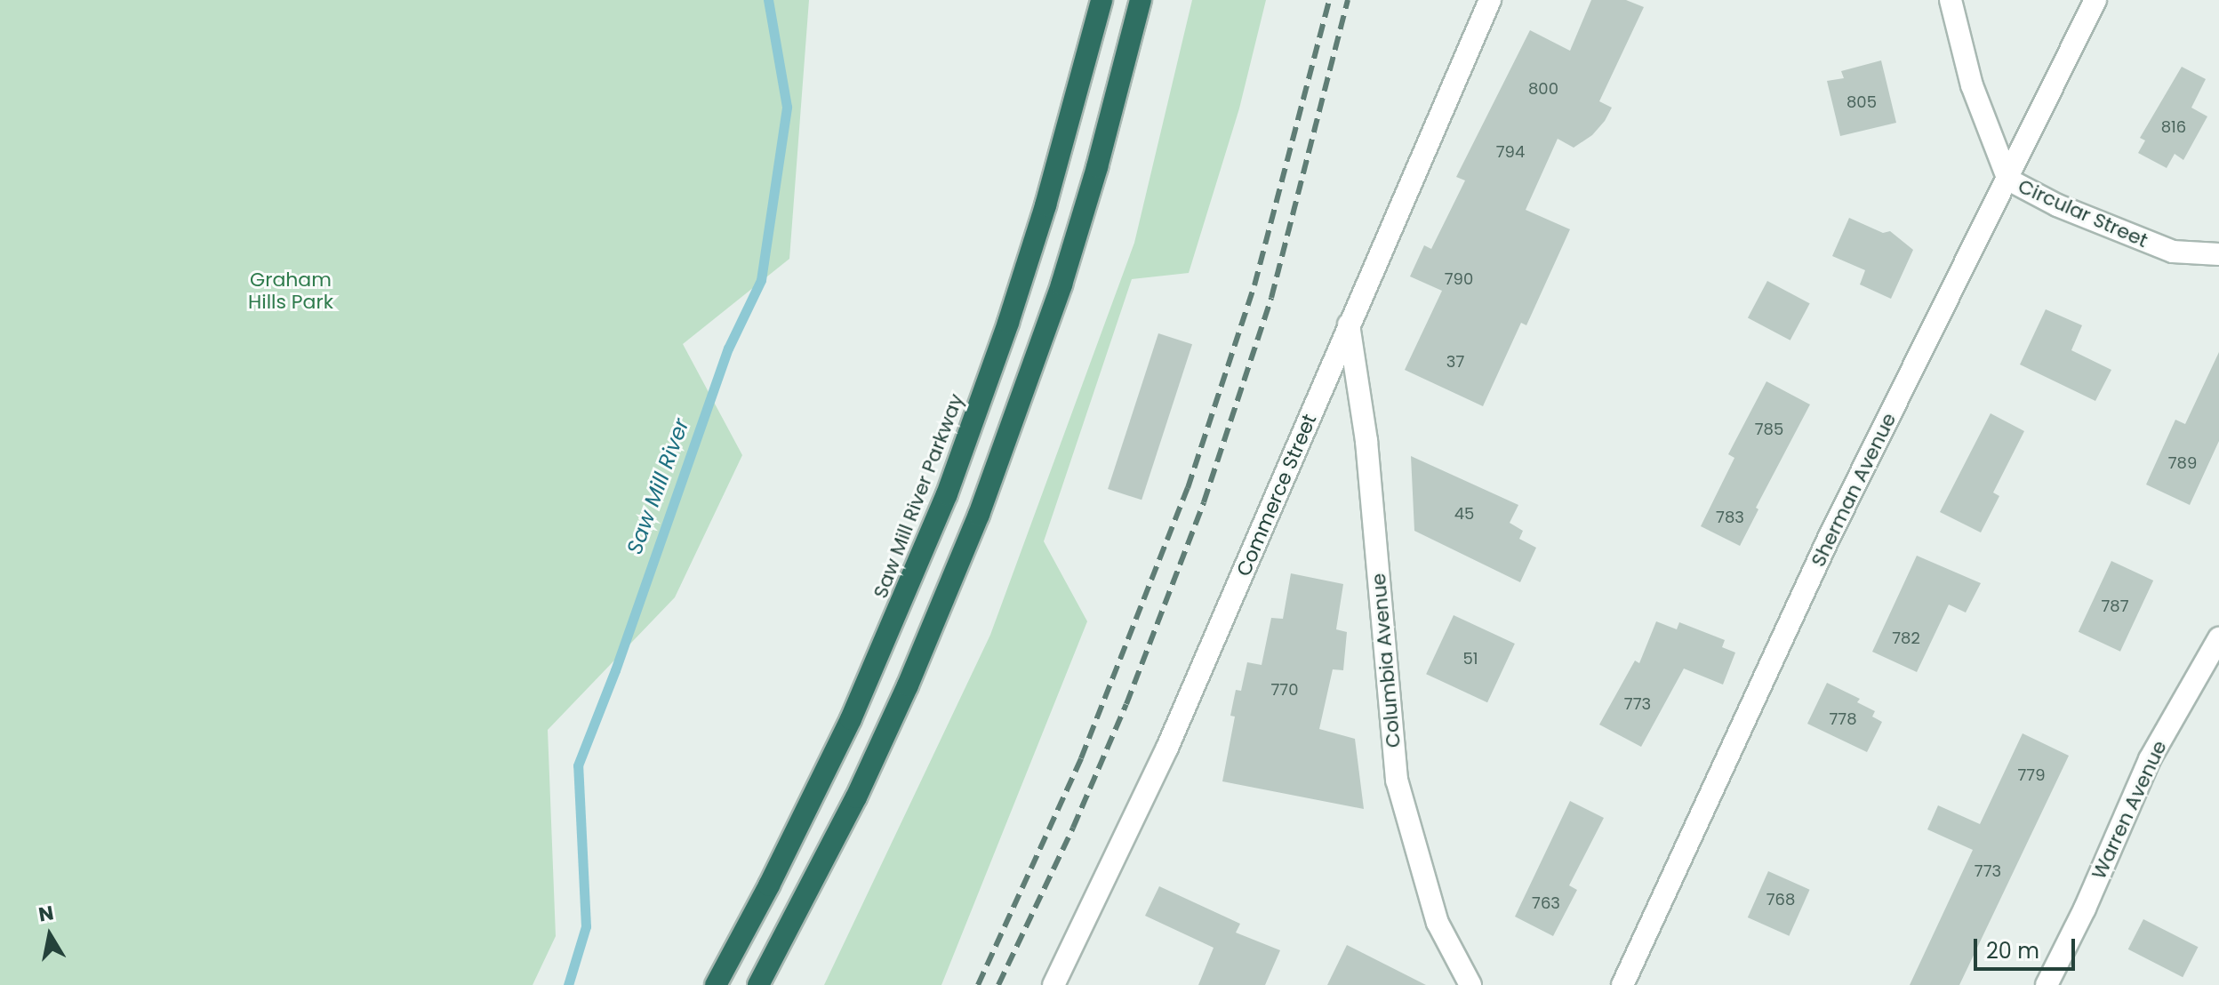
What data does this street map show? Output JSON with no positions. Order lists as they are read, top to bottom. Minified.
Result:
{"streets":{"highway":["Saw Mill River Parkway"],"street":["Circular Street","Sherman Avenue","Commerce Street","Columbia Avenue","Warren Avenue"]},"crossings":[["Circular Street","Sherman Avenue"],["Commerce Street","Columbia Avenue"]],"water":["Saw Mill River"],"parks":["Graham Hills Park"],"house_numbers":["800","805","816","794","790","37","785","789","45","783","787","782","51","770","773","778","779","773","768","763"],"scale_bar":"20 m","north":"top"}
